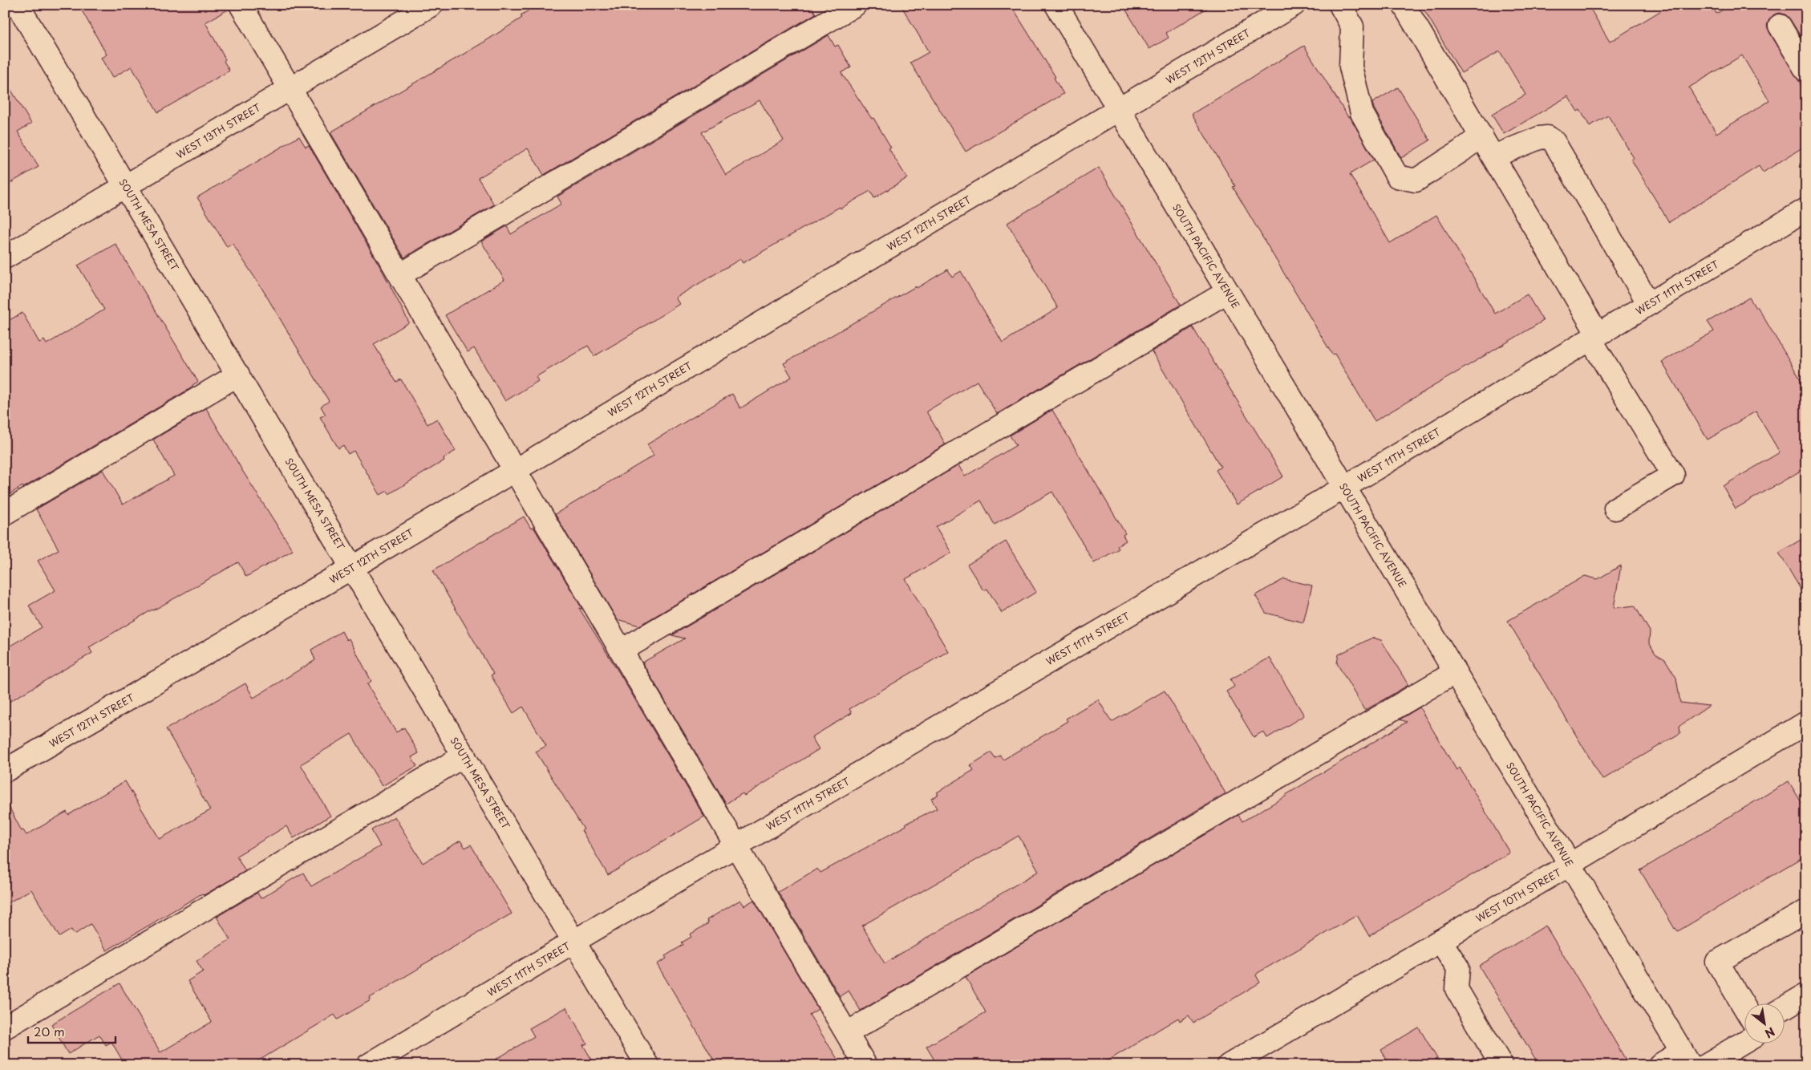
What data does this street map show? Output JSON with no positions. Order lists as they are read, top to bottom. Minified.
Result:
{"streets":{"street":["WEST 12TH STREET","WEST 13TH STREET","SOUTH MESA STREET","SOUTH PACIFIC AVENUE","WEST 11TH STREET","WEST 10TH STREET"]},"crossings":[["WEST 12TH STREET","SOUTH MESA STREET"],["WEST 12TH STREET","SOUTH PACIFIC AVENUE"],["WEST 13TH STREET","SOUTH MESA STREET"],["SOUTH MESA STREET","WEST 11TH STREET"],["SOUTH PACIFIC AVENUE","WEST 11TH STREET"],["SOUTH PACIFIC AVENUE","WEST 10TH STREET"]],"scale_bar":"20 m","north":"bottom right"}
